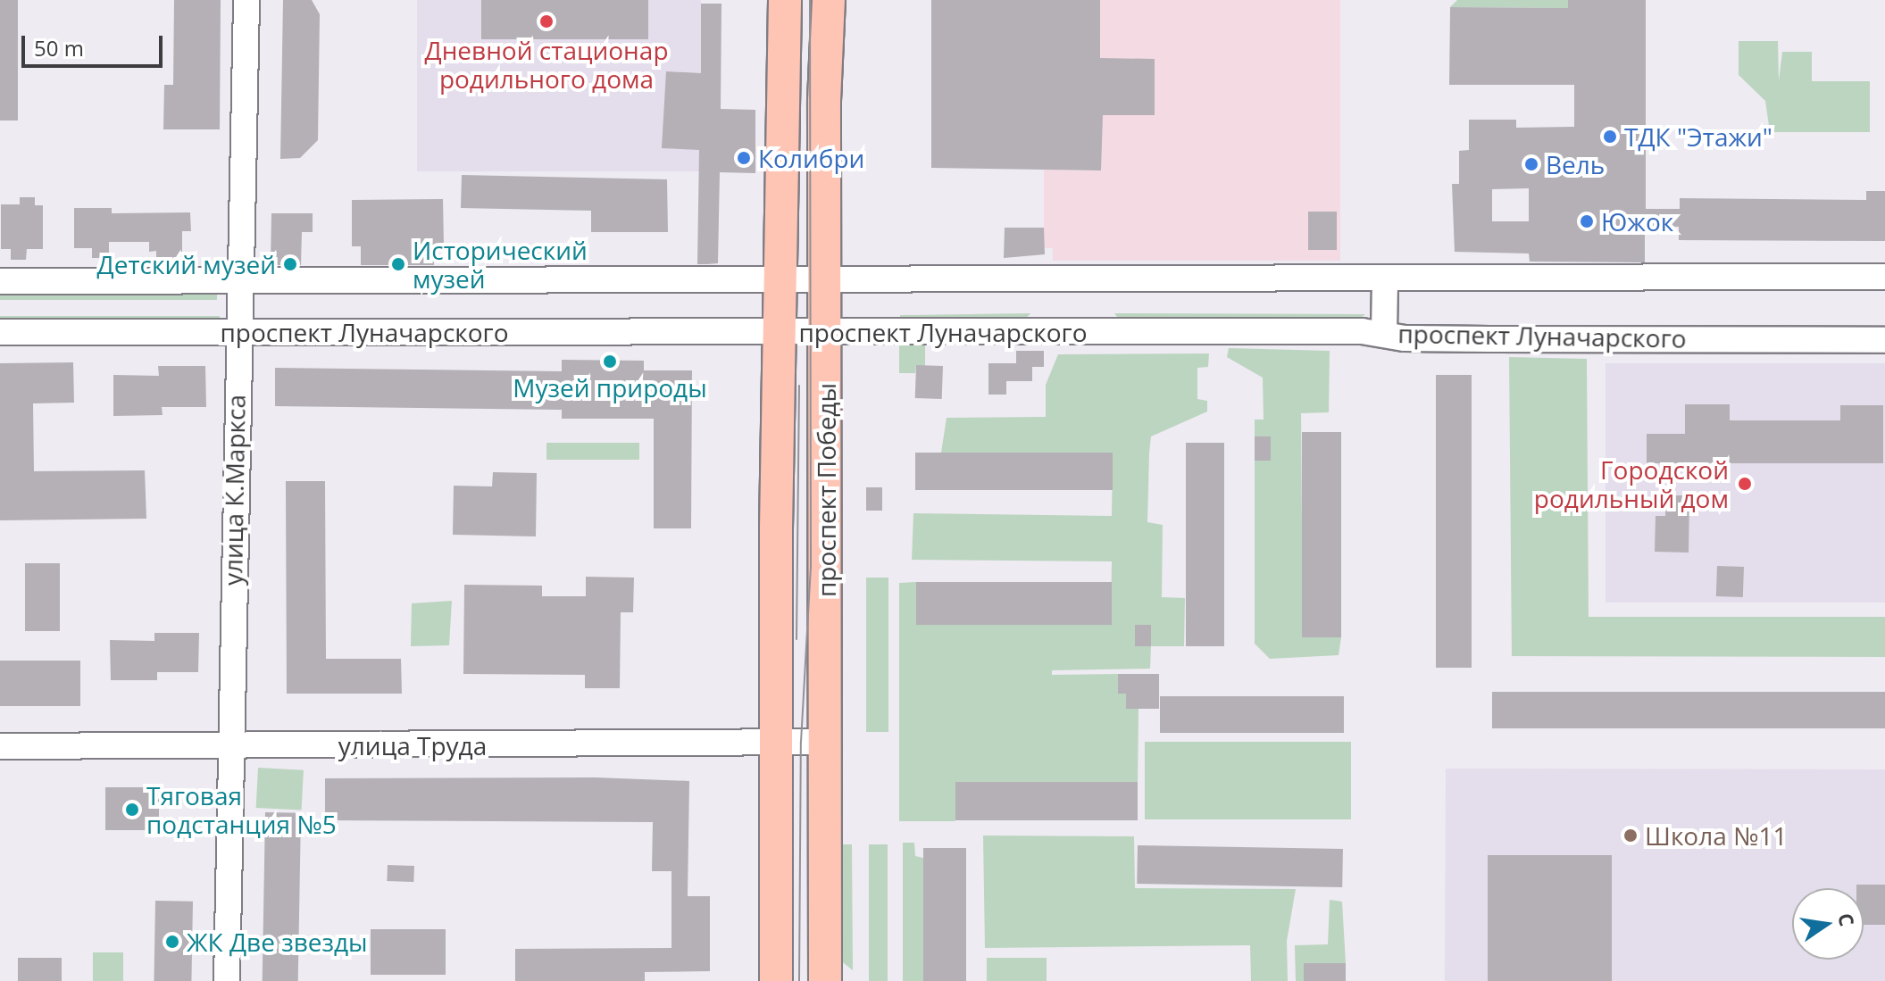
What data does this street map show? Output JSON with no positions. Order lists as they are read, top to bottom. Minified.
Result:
{"streets":{"main road":["проспект Победы"],"street":["проспект Луначарского","улица К.Маркса","улица Труда"]},"crossings":[["проспект Луначарского","улица К.Маркса"],["проспект Луначарского","проспект Победы"],["улица К.Маркса","улица Труда"],["проспект Победы","улица Труда"]],"places":["Дневной стационар родильного дома","ТДК \"Этажи\"","Колибри","Вель","Южок","Детский музей","Исторический музей","Музей природы","Городской родильный дом","Тяговая подстанция №5","Школа №11","ЖК Две звезды"],"scale_bar":"50 m","north":"right"}
